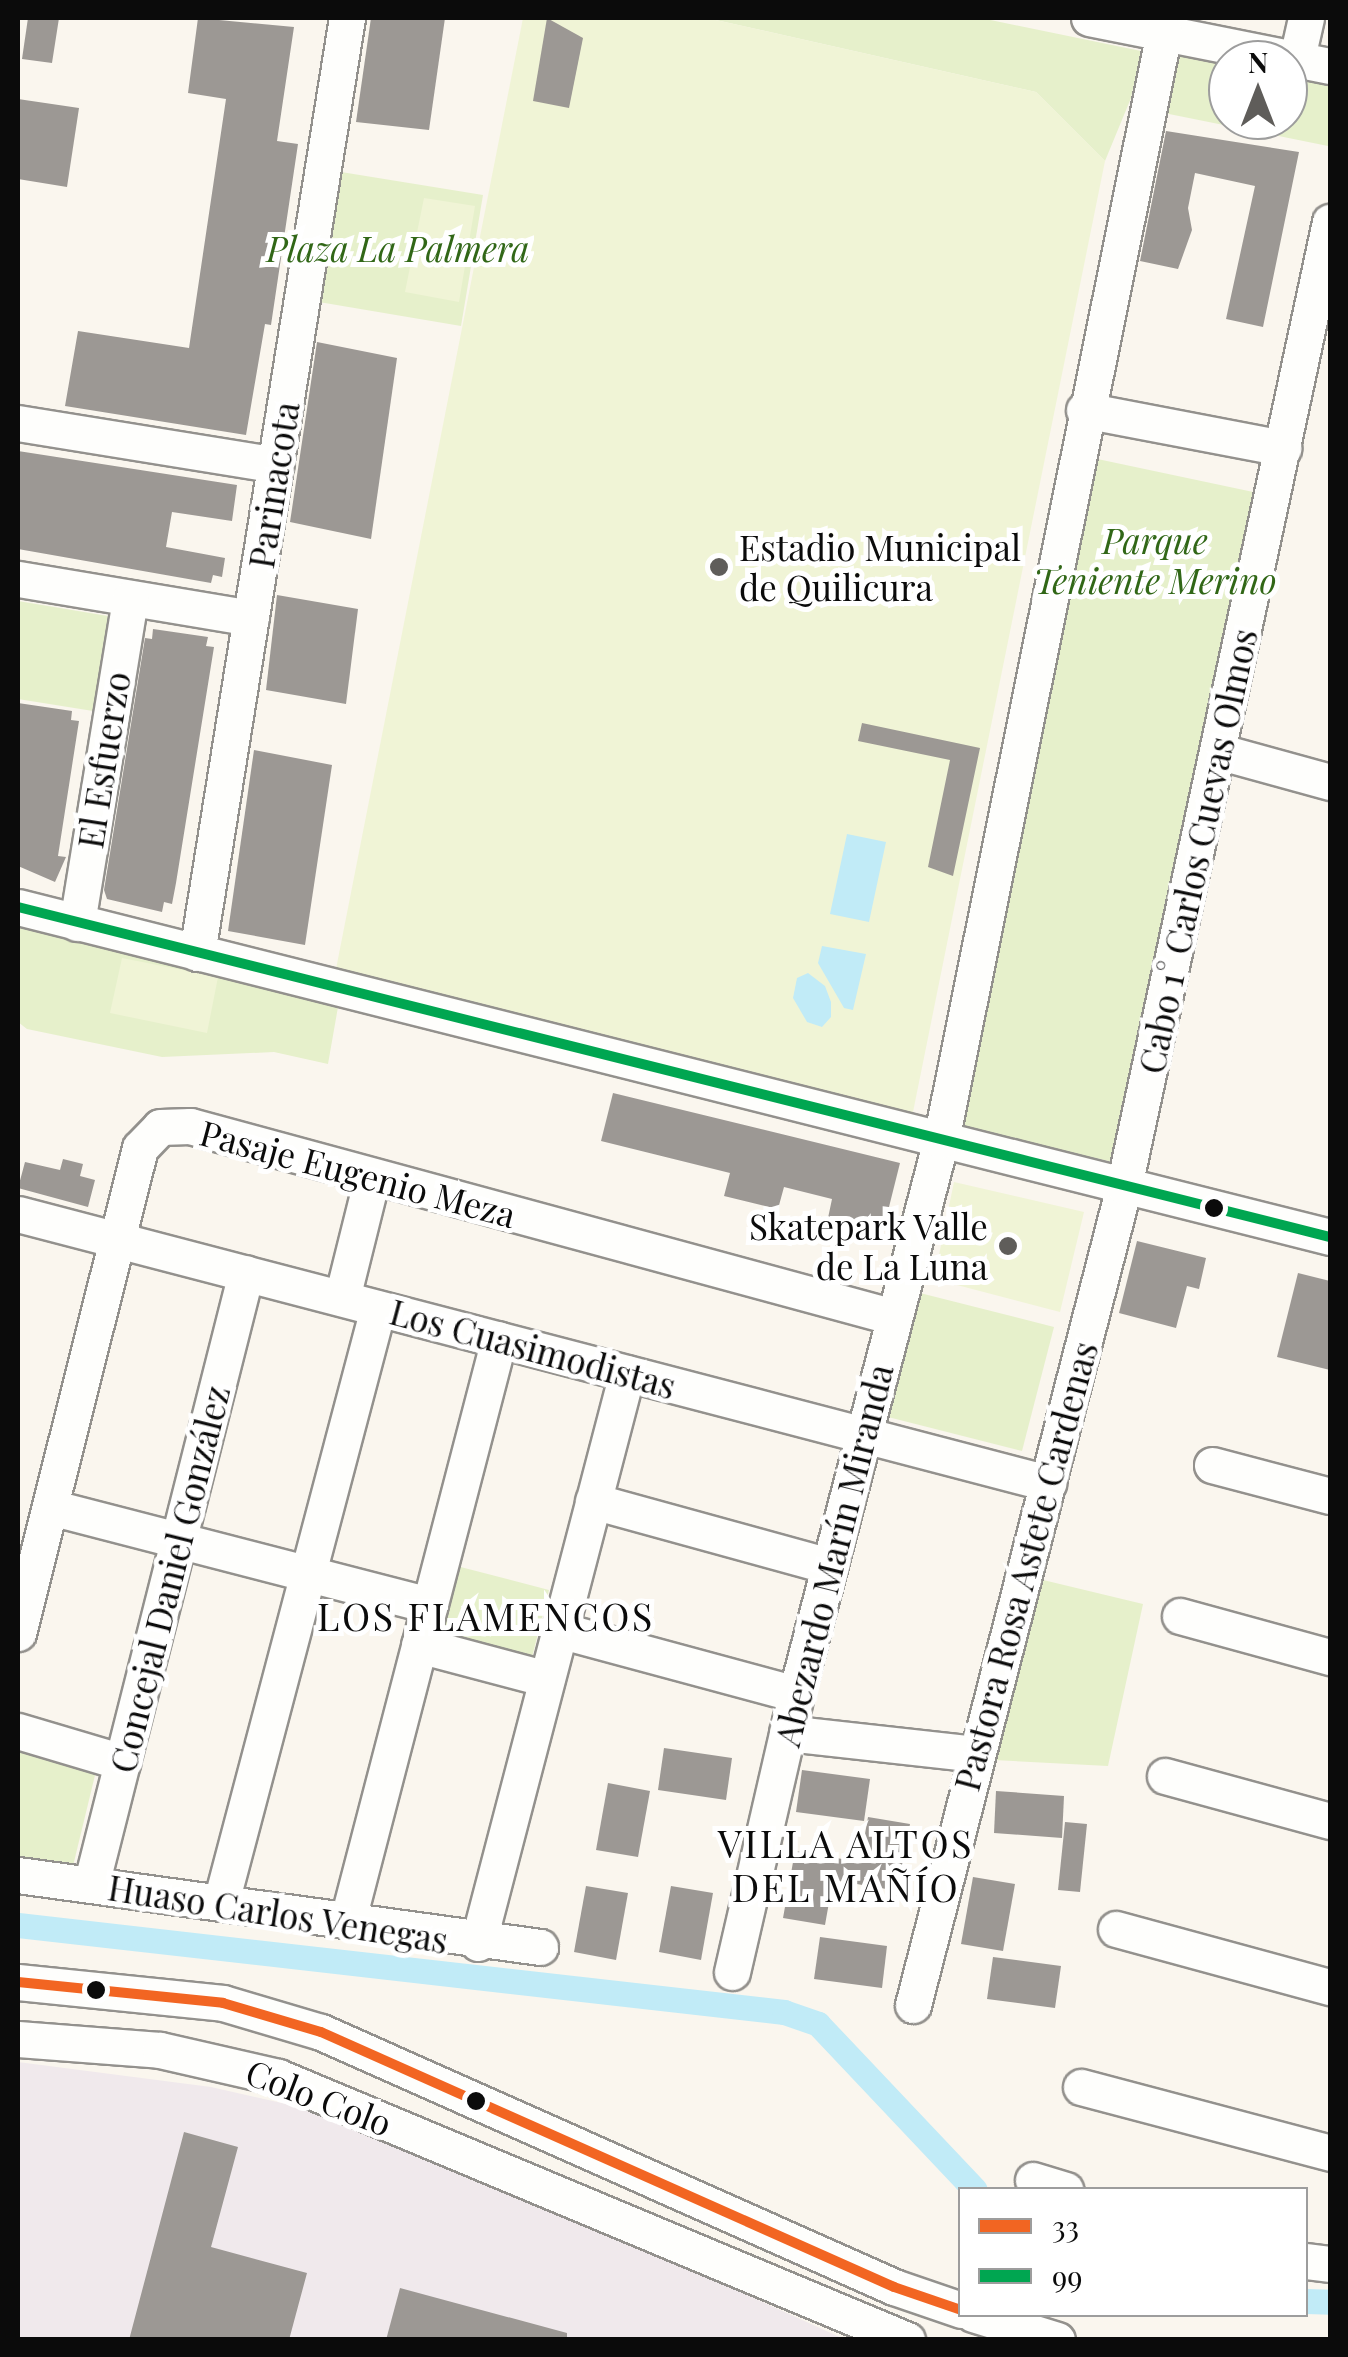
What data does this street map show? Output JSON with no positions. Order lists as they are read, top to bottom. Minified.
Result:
{"streets":{"street":["Parinacota","El Esfuerzo","Cabo 1° Carlos Cuevas Olmos","Pasaje Eugenio Meza","Los Cuasimodistas","Abezardo Marín Miranda","Pastora Rosa Astete Cardenas","Concejal Daniel González","Huaso Carlos Venegas","Colo Colo"]},"crossings":[["Cabo 1° Carlos Cuevas Olmos","Pastora Rosa Astete Cardenas"],["Pasaje Eugenio Meza","Los Cuasimodistas"],["Pasaje Eugenio Meza","Abezardo Marín Miranda"],["Los Cuasimodistas","Abezardo Marín Miranda"],["Los Cuasimodistas","Pastora Rosa Astete Cardenas"],["Los Cuasimodistas","Concejal Daniel González"],["Concejal Daniel González","Huaso Carlos Venegas"]],"districts":["LOS FLAMENCOS","VILLA ALTOS DEL MAÑÍO"],"parks":["Plaza La Palmera","Parque Teniente Merino"],"places":["Estadio Municipal de Quilicura","Skatepark Valle de La Luna"],"lines":["transit line 99","transit line 33"],"legend":["33","99"],"north":"top"}
